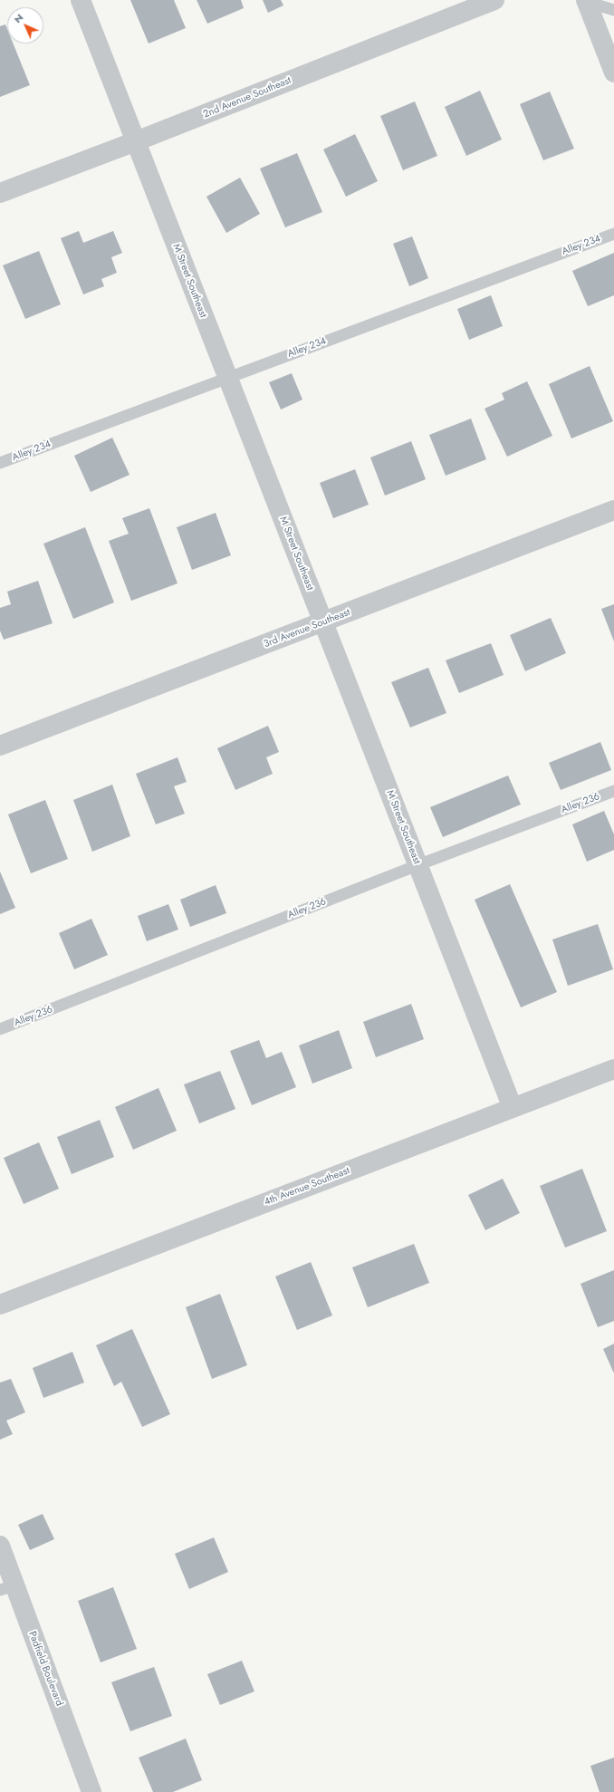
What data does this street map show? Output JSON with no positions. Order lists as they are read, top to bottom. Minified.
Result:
{"streets":{"street":["2nd Avenue Southeast","M Street Southeast","3rd Avenue Southeast","4th Avenue Southeast","Padfield Boulevard"],"lane":["Alley 234","Alley 236"]},"crossings":[["2nd Avenue Southeast","M Street Southeast"],["Alley 234","M Street Southeast"],["M Street Southeast","3rd Avenue Southeast"],["M Street Southeast","Alley 236"],["M Street Southeast","4th Avenue Southeast"]],"north":"top left"}
